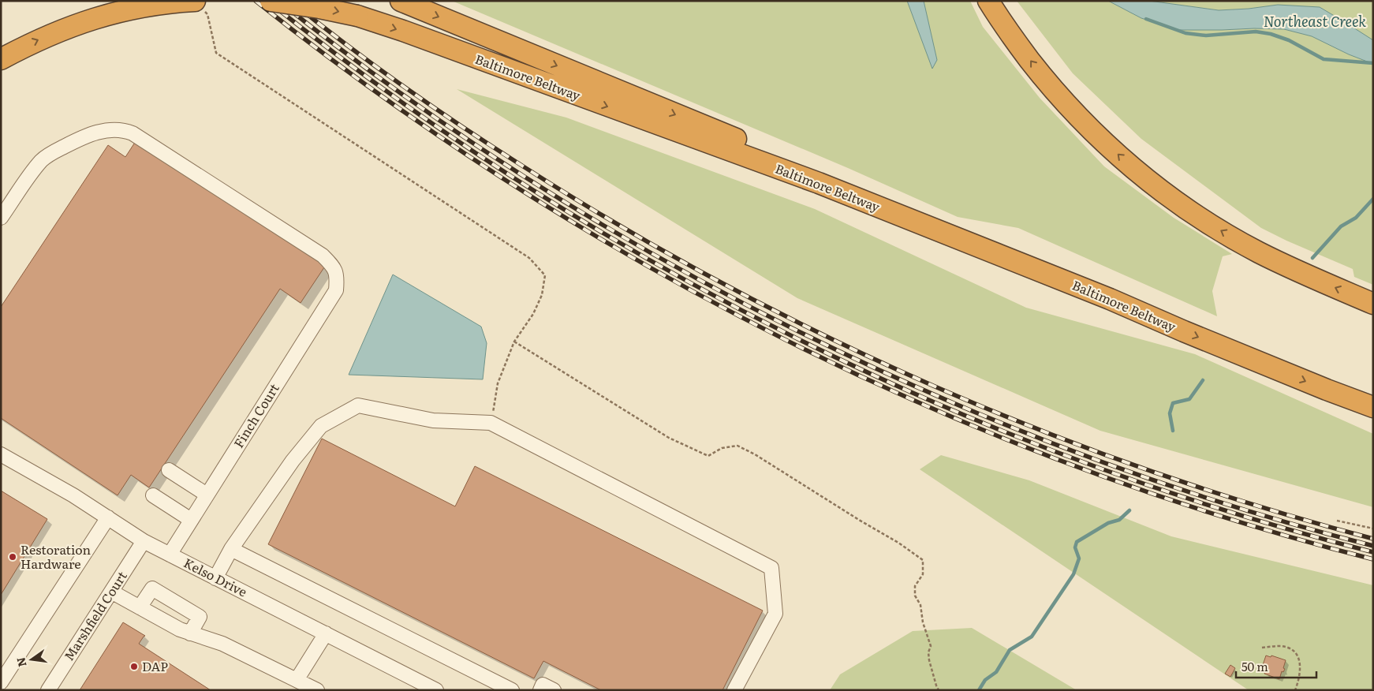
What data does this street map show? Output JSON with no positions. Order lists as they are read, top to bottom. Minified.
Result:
{"streets":{"highway":["Baltimore Beltway"],"street":["Finch Court","Kelso Drive","Marshfield Court"]},"crossings":[["Finch Court","Kelso Drive"],["Kelso Drive","Marshfield Court"]],"water":["Northeast Creek"],"places":["Restoration Hardware","DAP"],"scale_bar":"50 m","north":"left"}
